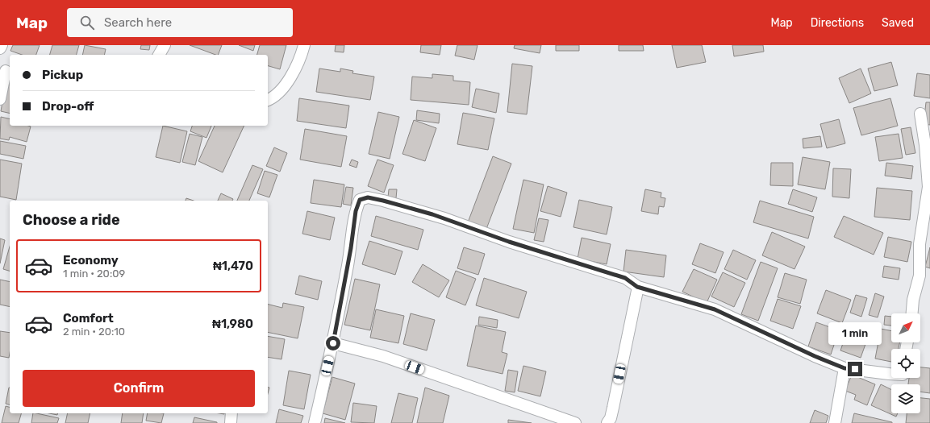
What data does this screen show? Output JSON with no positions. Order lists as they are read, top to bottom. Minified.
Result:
{"north":"top right","page":{"header":"Map","search":"Search here","nav":["Map","Directions","Saved"],"banner":["Pickup","Drop-off"],"heading":"Choose a ride","list":[{"name":"Economy","note":"1 min · 20:09","value":"₦1,470"},{"name":"Comfort","note":"2 min · 20:10","value":"₦1,980"}],"bubble":"1 min","buttons":"Confirm"}}
